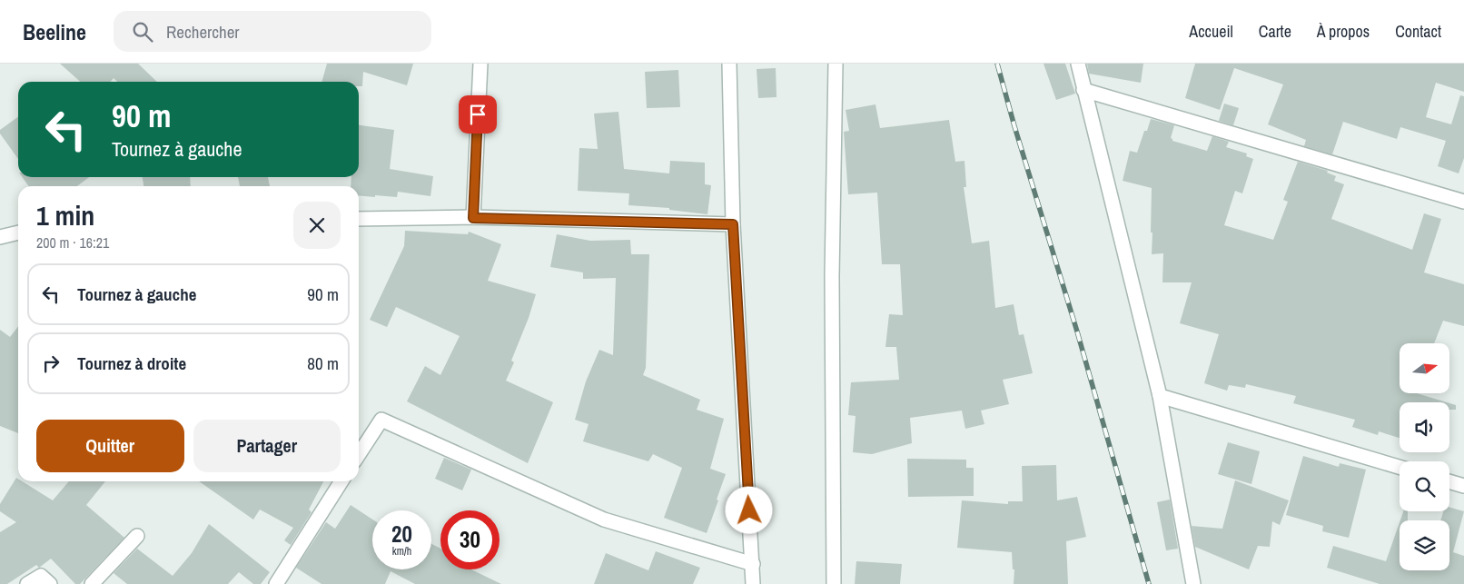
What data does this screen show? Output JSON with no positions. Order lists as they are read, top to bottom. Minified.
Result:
{"north":"right","page":{"header":"Beeline","search":"Rechercher","nav":["Accueil","Carte","À propos","Contact"],"turn":["90 m","Tournez à gauche"],"heading":["1 min","200 m · 16:21"],"list":[{"name":"Tournez à gauche","value":"90 m"},{"name":"Tournez à droite","value":"80 m"}],"buttons":["Quitter","Partager"],"speed":"20 km/h","limit":"30"}}
